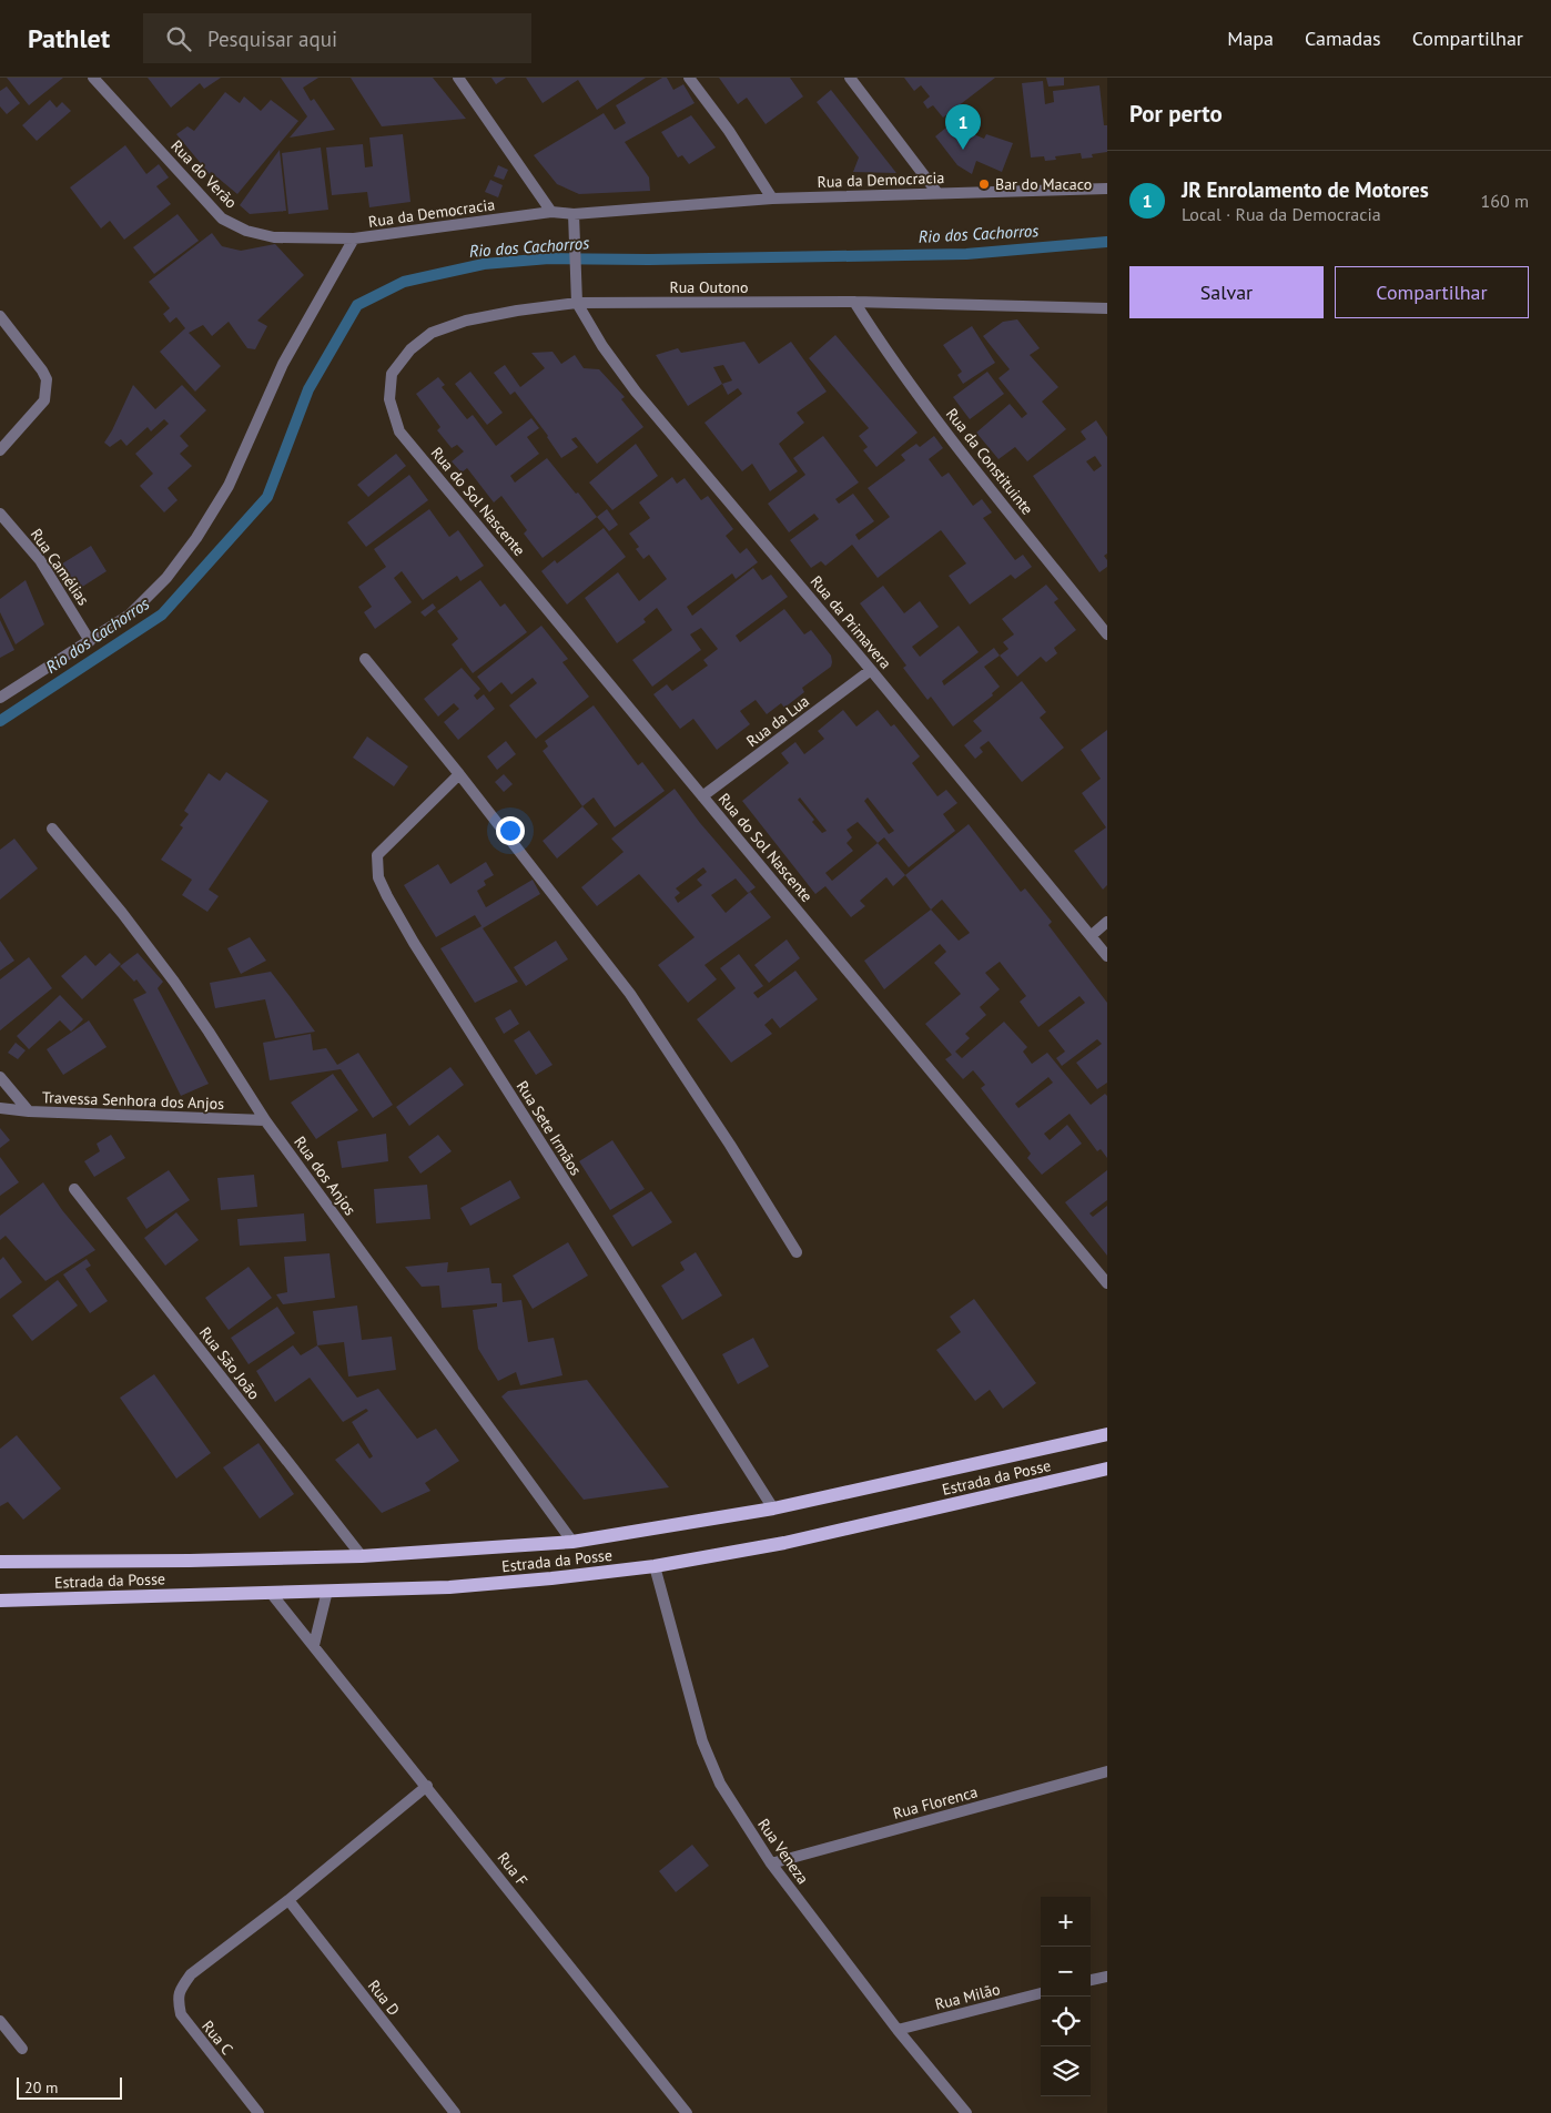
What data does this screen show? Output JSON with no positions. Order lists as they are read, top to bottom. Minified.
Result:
{"streets":{"main road":["Estrada da Posse"],"street":["Rua do Verão","Rua da Democracia","Rua Outono","Rua da Constituinte","Rua do Sol Nascente","Rua Camélias","Rua da Primavera","Rua da Lua","Travessa Senhora dos Anjos","Rua Sete Irmãos","Rua dos Anjos","Rua São João","Rua Florenca","Rua Veneza","Rua F","Rua Milão","Rua D","Rua C"]},"crossings":[["Rua do Verão","Rua da Democracia"],["Rua da Democracia","Rua Camélias"],["Rua Outono","Rua da Constituinte"],["Rua Outono","Rua do Sol Nascente"],["Rua Outono","Rua da Primavera"],["Rua do Sol Nascente","Rua da Lua"],["Rua da Primavera","Rua da Lua"],["Travessa Senhora dos Anjos","Rua dos Anjos"],["Rua Sete Irmãos","Estrada da Posse"],["Rua dos Anjos","Estrada da Posse"],["Rua São João","Estrada da Posse"],["Estrada da Posse","Rua Veneza"],["Estrada da Posse","Rua F"],["Rua Florenca","Rua Veneza"],["Rua Veneza","Rua Milão"],["Rua D","Rua C"]],"water":["Rio dos Cachorros"],"places":["Bar do Macaco"],"scale_bar":"20 m","page":{"header":"Pathlet","search":"Pesquisar aqui","nav":["Mapa","Camadas","Compartilhar"],"heading":"Por perto","pins":"1","list":[{"mark":"1","name":"JR Enrolamento de Motores","note":"Local · Rua da Democracia","value":"160 m"}],"buttons":["Salvar","Compartilhar"],"map_buttons":["+","−"],"scale":"20 m"}}
